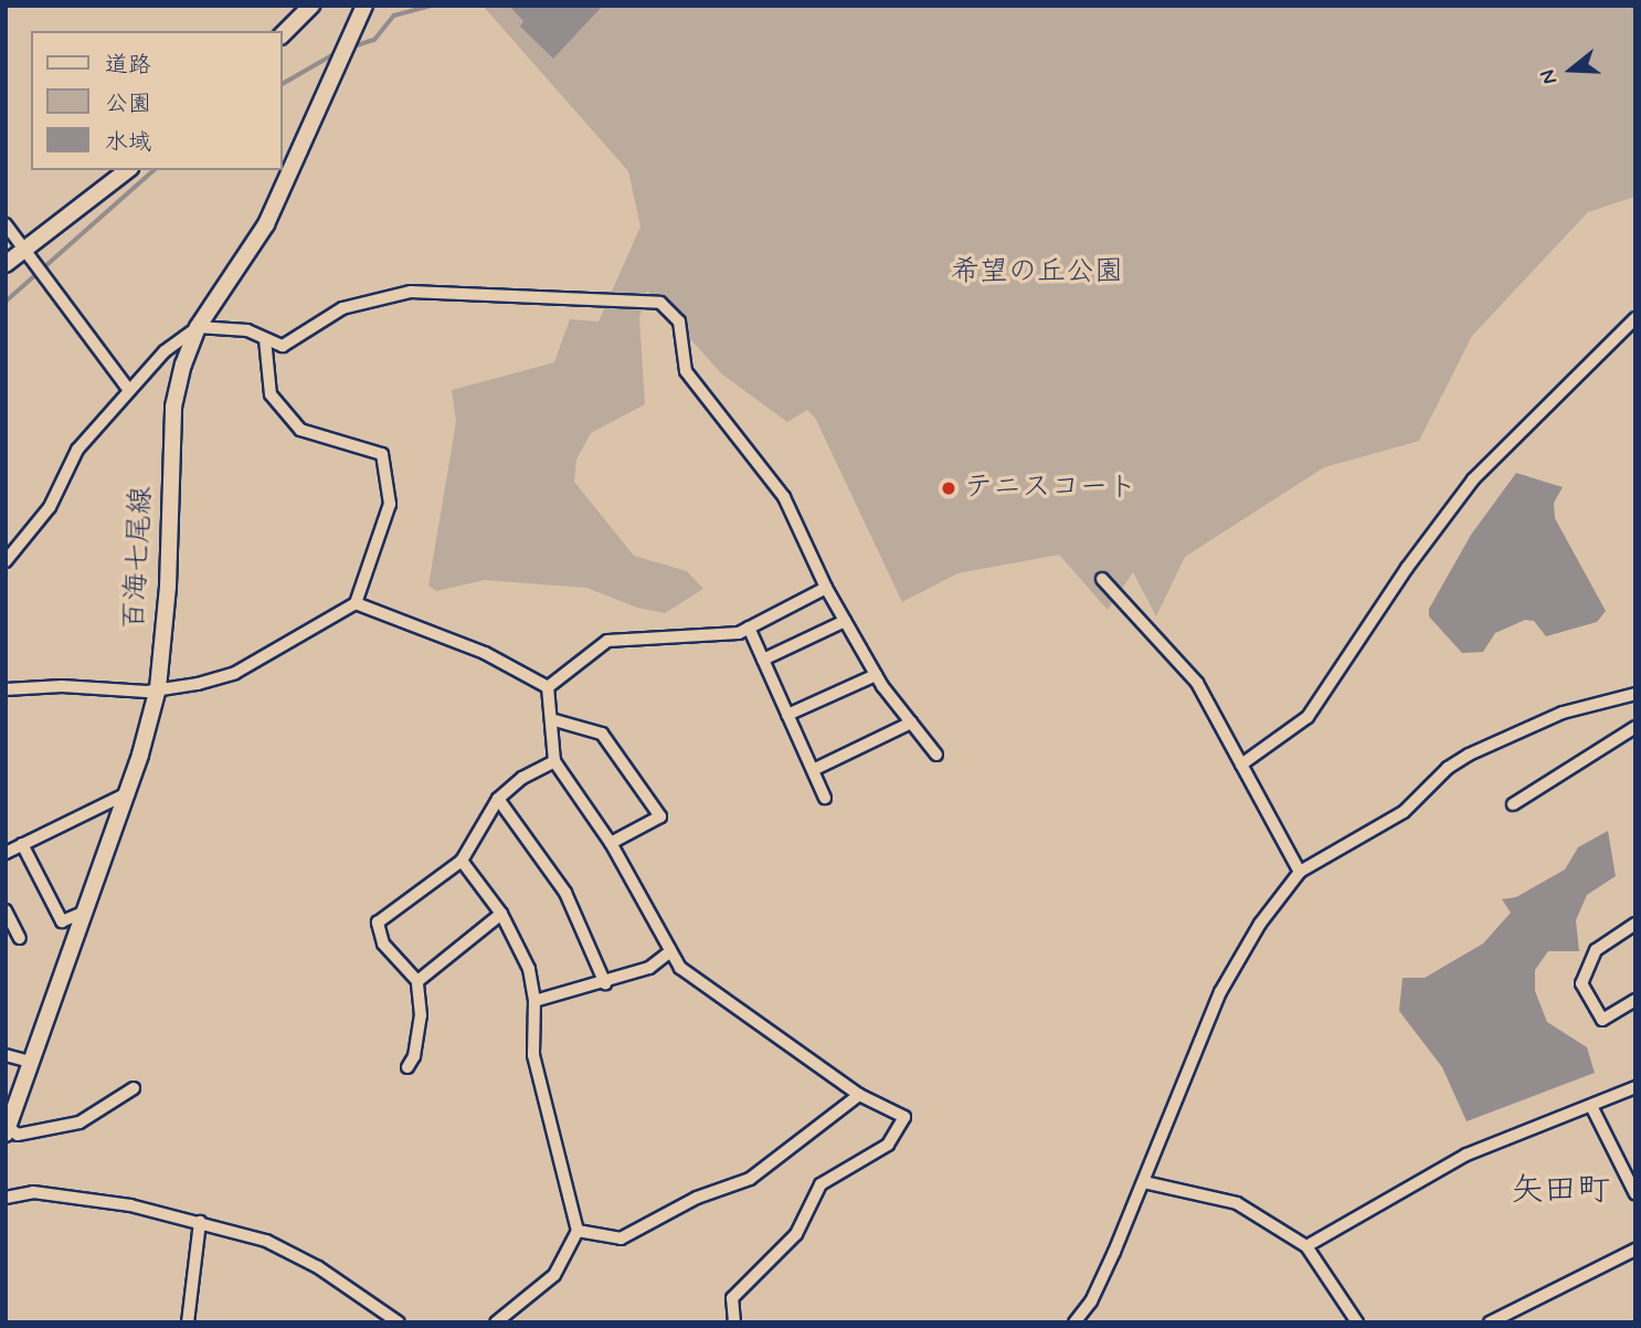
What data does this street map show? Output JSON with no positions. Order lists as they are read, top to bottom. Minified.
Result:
{"streets":{"main road":["百海七尾線"]},"districts":["矢田町"],"parks":["希望の丘公園"],"places":["テニスコート"],"legend":["道路","公園","水域"],"north":"left"}
